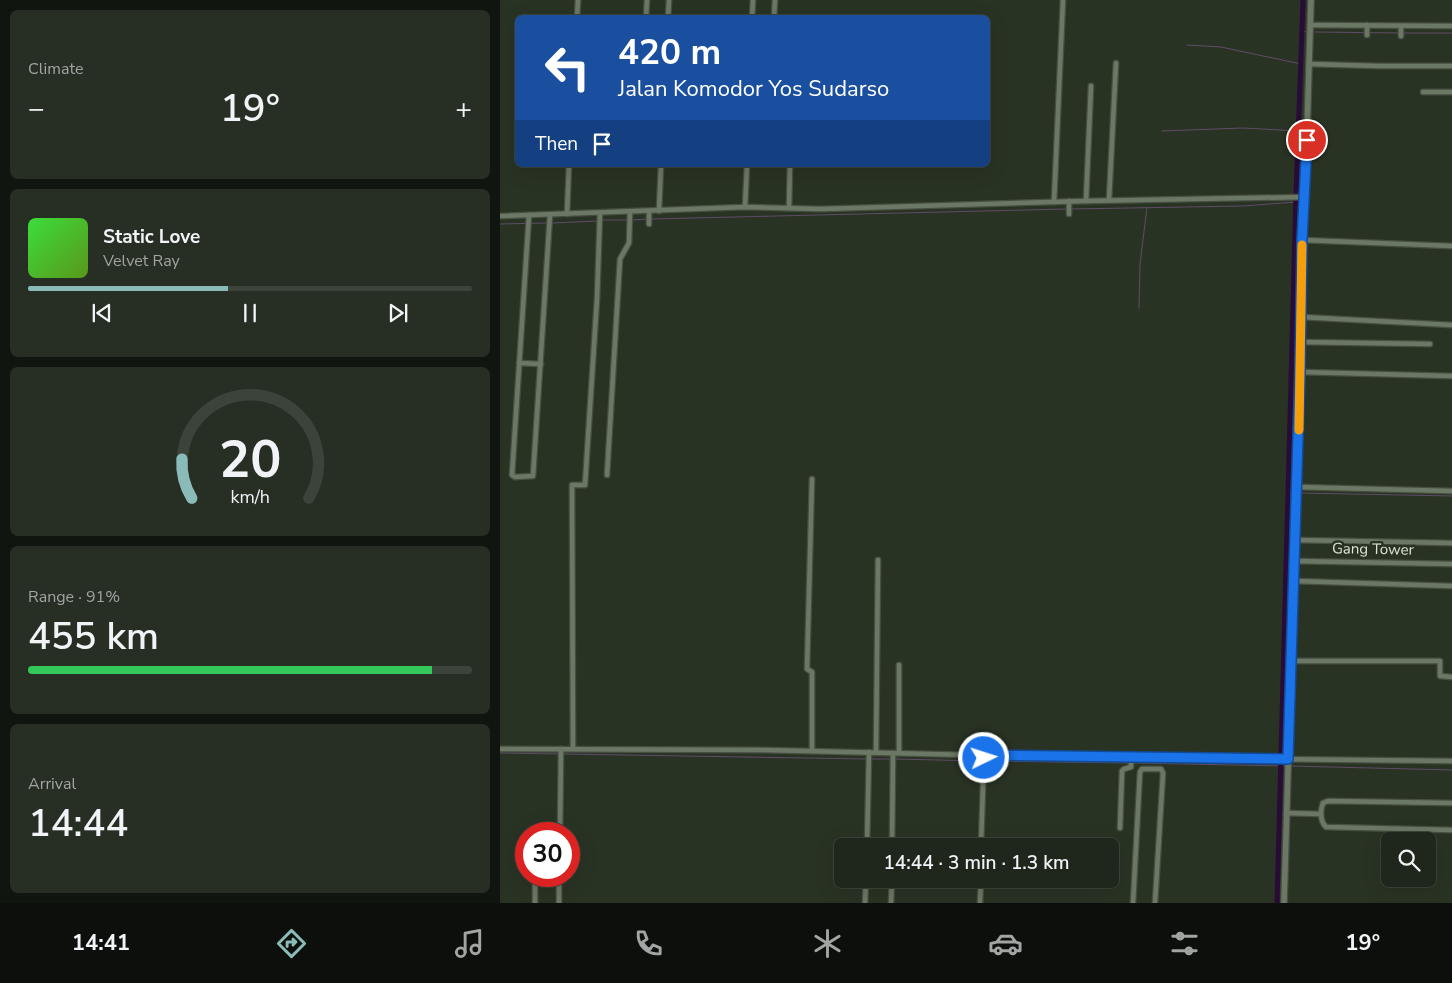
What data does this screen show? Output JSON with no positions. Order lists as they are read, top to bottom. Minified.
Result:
{"streets":{"street":["Gang Tower"]},"page":{"tile":["Climate",["Range · 91%","455 km"],["Arrival","14:44"]],"turn":["420 m","Jalan Komodor Yos Sudarso"],"heat":["−","19°","+"],"then":"Then","song":["Static Love","Velvet Ray"],"limit":"30","trip":"14:44 · 3 min · 1.3 km","tabs":["14:41","19°"],"gauge":["20","km/h"]}}
